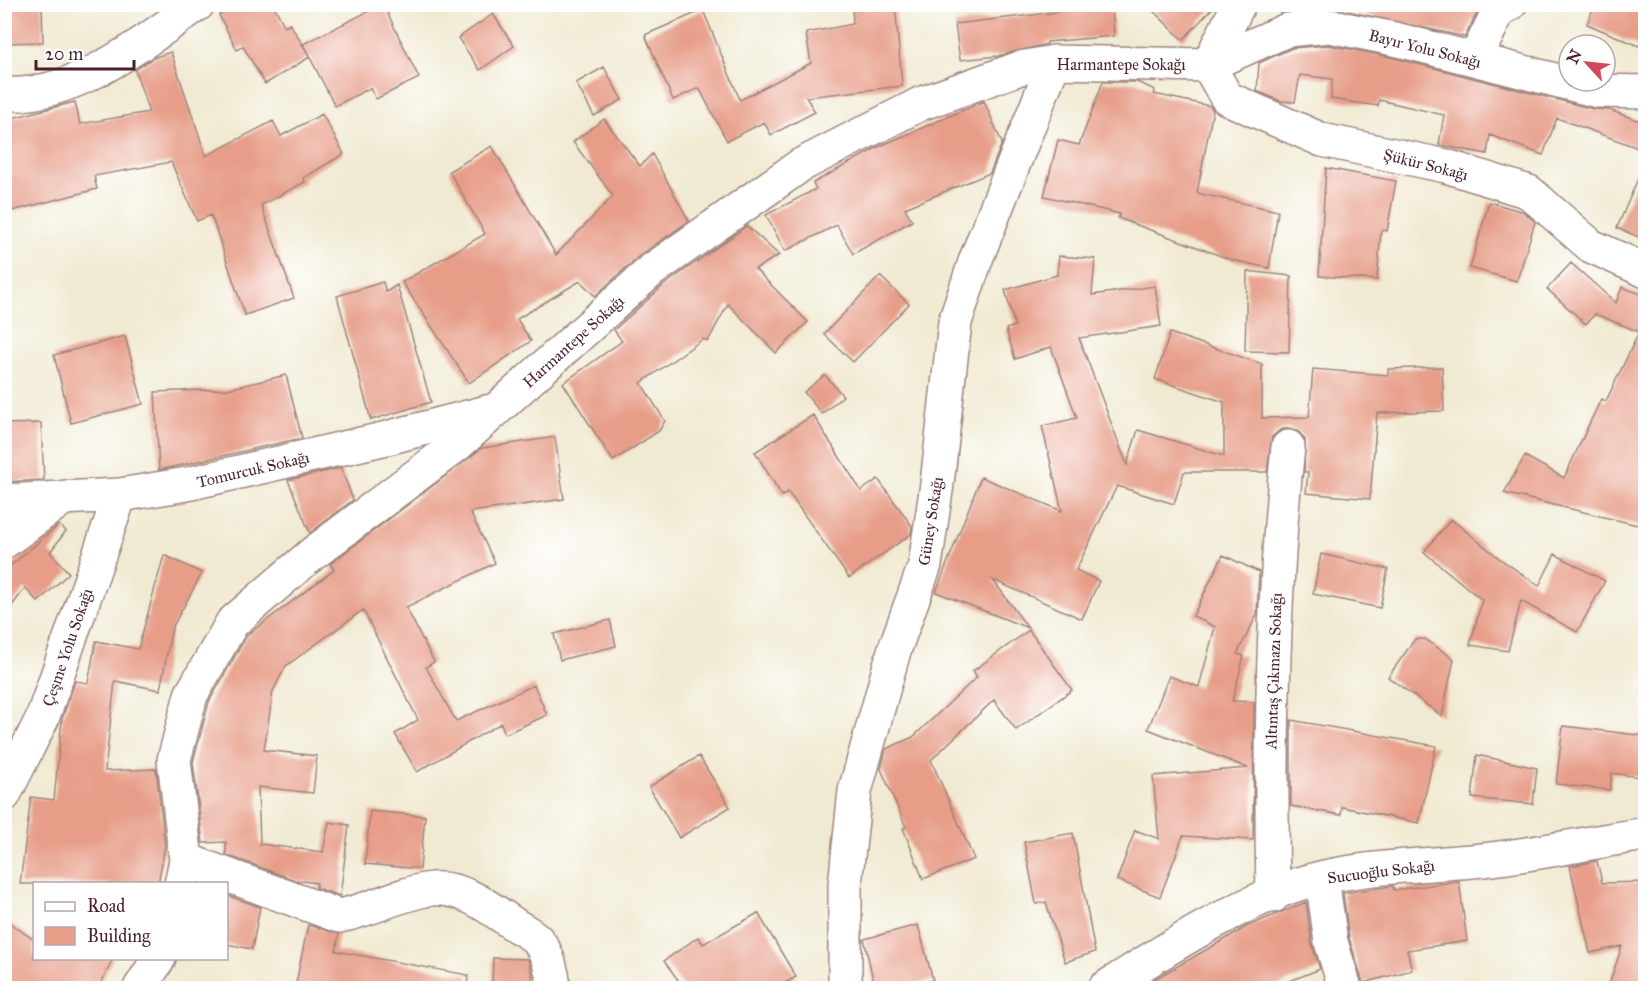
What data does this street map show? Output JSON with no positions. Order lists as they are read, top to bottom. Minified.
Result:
{"streets":{"street":["Bayır Yolu Sokağı","Harmantepe Sokağı","Şükür Sokağı","Tomurcuk Sokağı","Güney Sokağı","Çeşme Yolu Sokağı","Altıntaş Çıkmazı Sokağı","Sucuoğlu Sokağı"]},"crossings":[["Bayır Yolu Sokağı","Harmantepe Sokağı"],["Bayır Yolu Sokağı","Şükür Sokağı"],["Harmantepe Sokağı","Şükür Sokağı"],["Harmantepe Sokağı","Tomurcuk Sokağı"],["Harmantepe Sokağı","Güney Sokağı"],["Tomurcuk Sokağı","Çeşme Yolu Sokağı"],["Altıntaş Çıkmazı Sokağı","Sucuoğlu Sokağı"]],"legend":["Road","Building"],"scale_bar":"20 m","north":"top left"}
